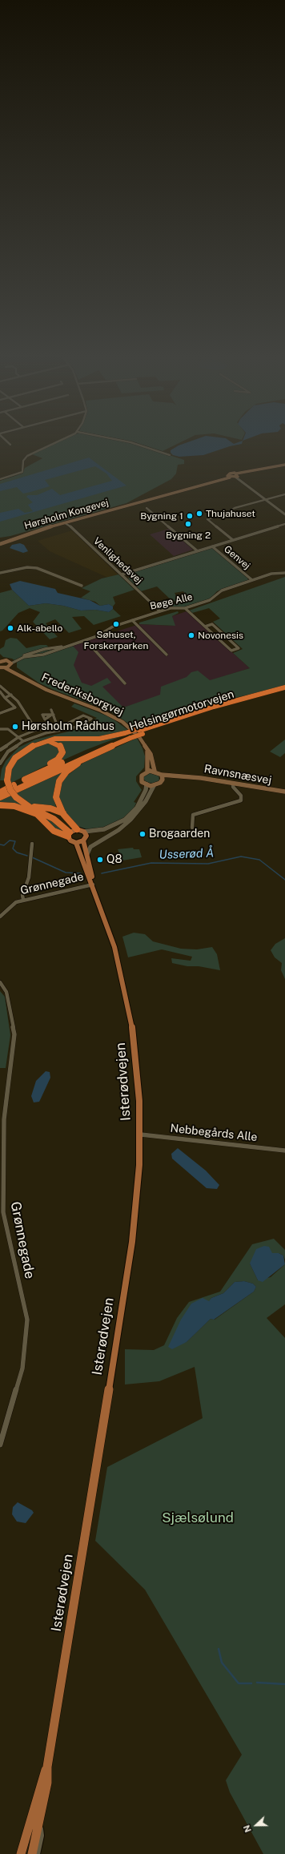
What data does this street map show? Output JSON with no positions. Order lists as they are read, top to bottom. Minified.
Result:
{"streets":{"highway":["Helsingørmotorvejen"],"main road":["Hørsholm Kongevej","Frederiksborgvej","Ravnsnæsvej","Isterødvejen"],"street":["Genvej","Venlighedsvej","Bøge Alle","Grønnegade","Nebbegårds Alle"]},"crossings":[["Hørsholm Kongevej","Venlighedsvej"],["Genvej","Bøge Alle"],["Venlighedsvej","Bøge Alle"],["Bøge Alle","Frederiksborgvej"],["Frederiksborgvej","Ravnsnæsvej"],["Grønnegade","Isterødvejen"],["Isterødvejen","Nebbegårds Alle"]],"water":["Usserød Å"],"parks":["Sjælsølund"],"places":["Thujahuset","Bygning 1","Bygning 2","Søhuset, Forskerparken","Alk-abello","Novonesis","Hørsholm Rådhus","Brogaarden","Q8"],"north":"left"}
